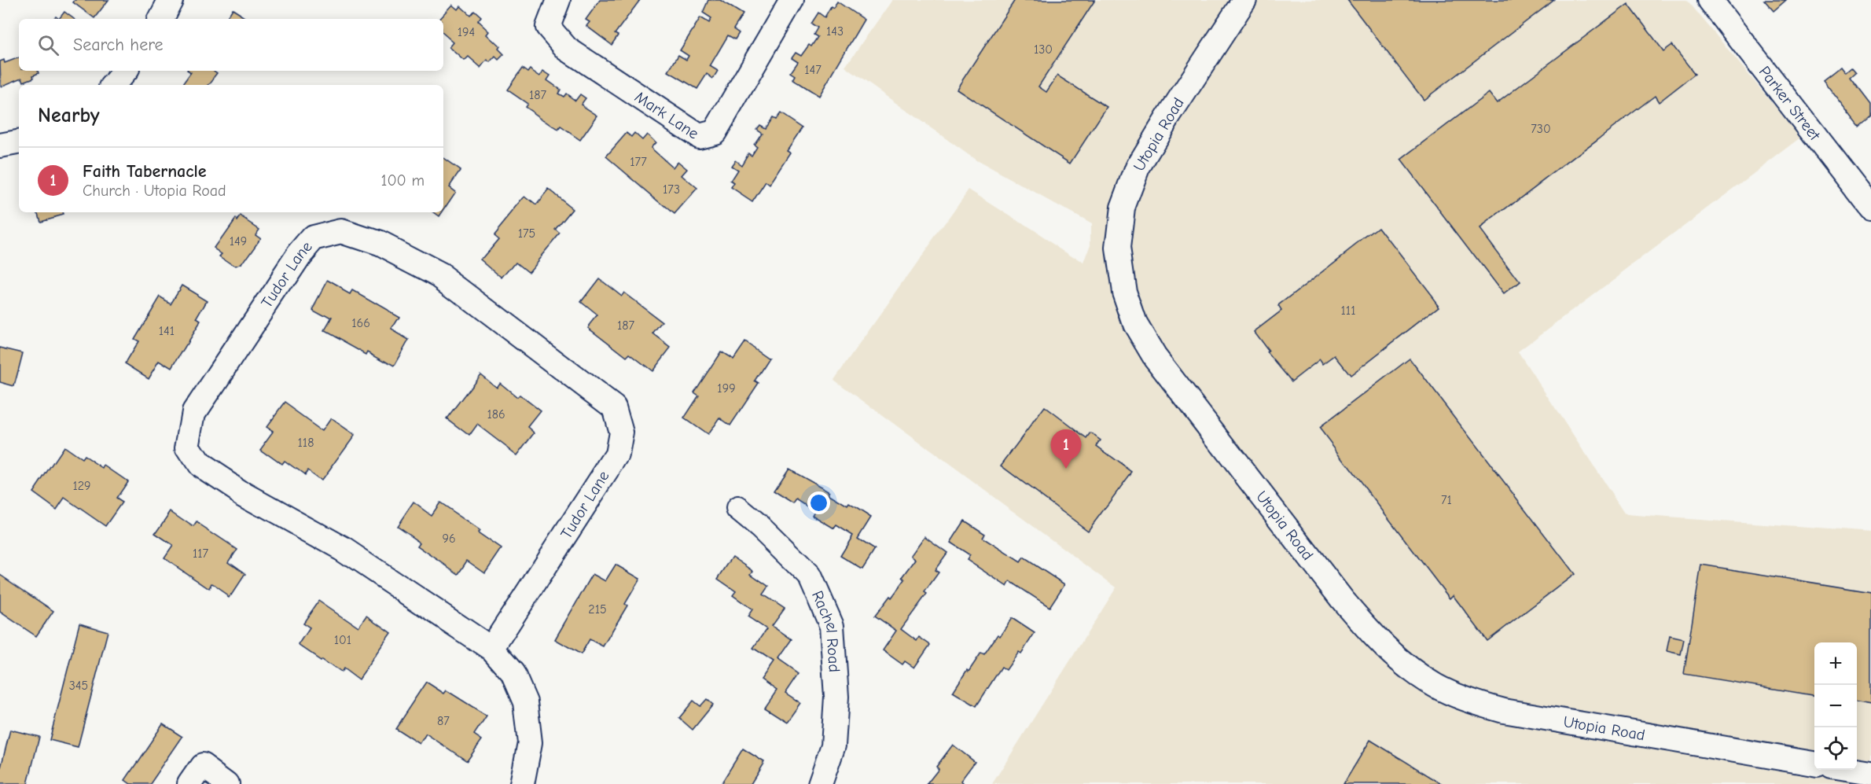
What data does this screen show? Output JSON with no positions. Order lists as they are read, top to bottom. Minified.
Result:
{"streets":{"street":["Parker Street","Mark Lane","Utopia Road","Tudor Lane","Rachel Road"]},"house_numbers":["143","194","130","147","187","730","177","173","175","149","111","166","187","141","199","186","118","129","71","96","117","215","101","345","87"],"page":{"search":"Search here","heading":"Nearby","list":[{"mark":"1","name":"Faith Tabernacle","note":"Church · Utopia Road","value":"100 m"}],"pins":"1","map_buttons":["+","−"]}}
